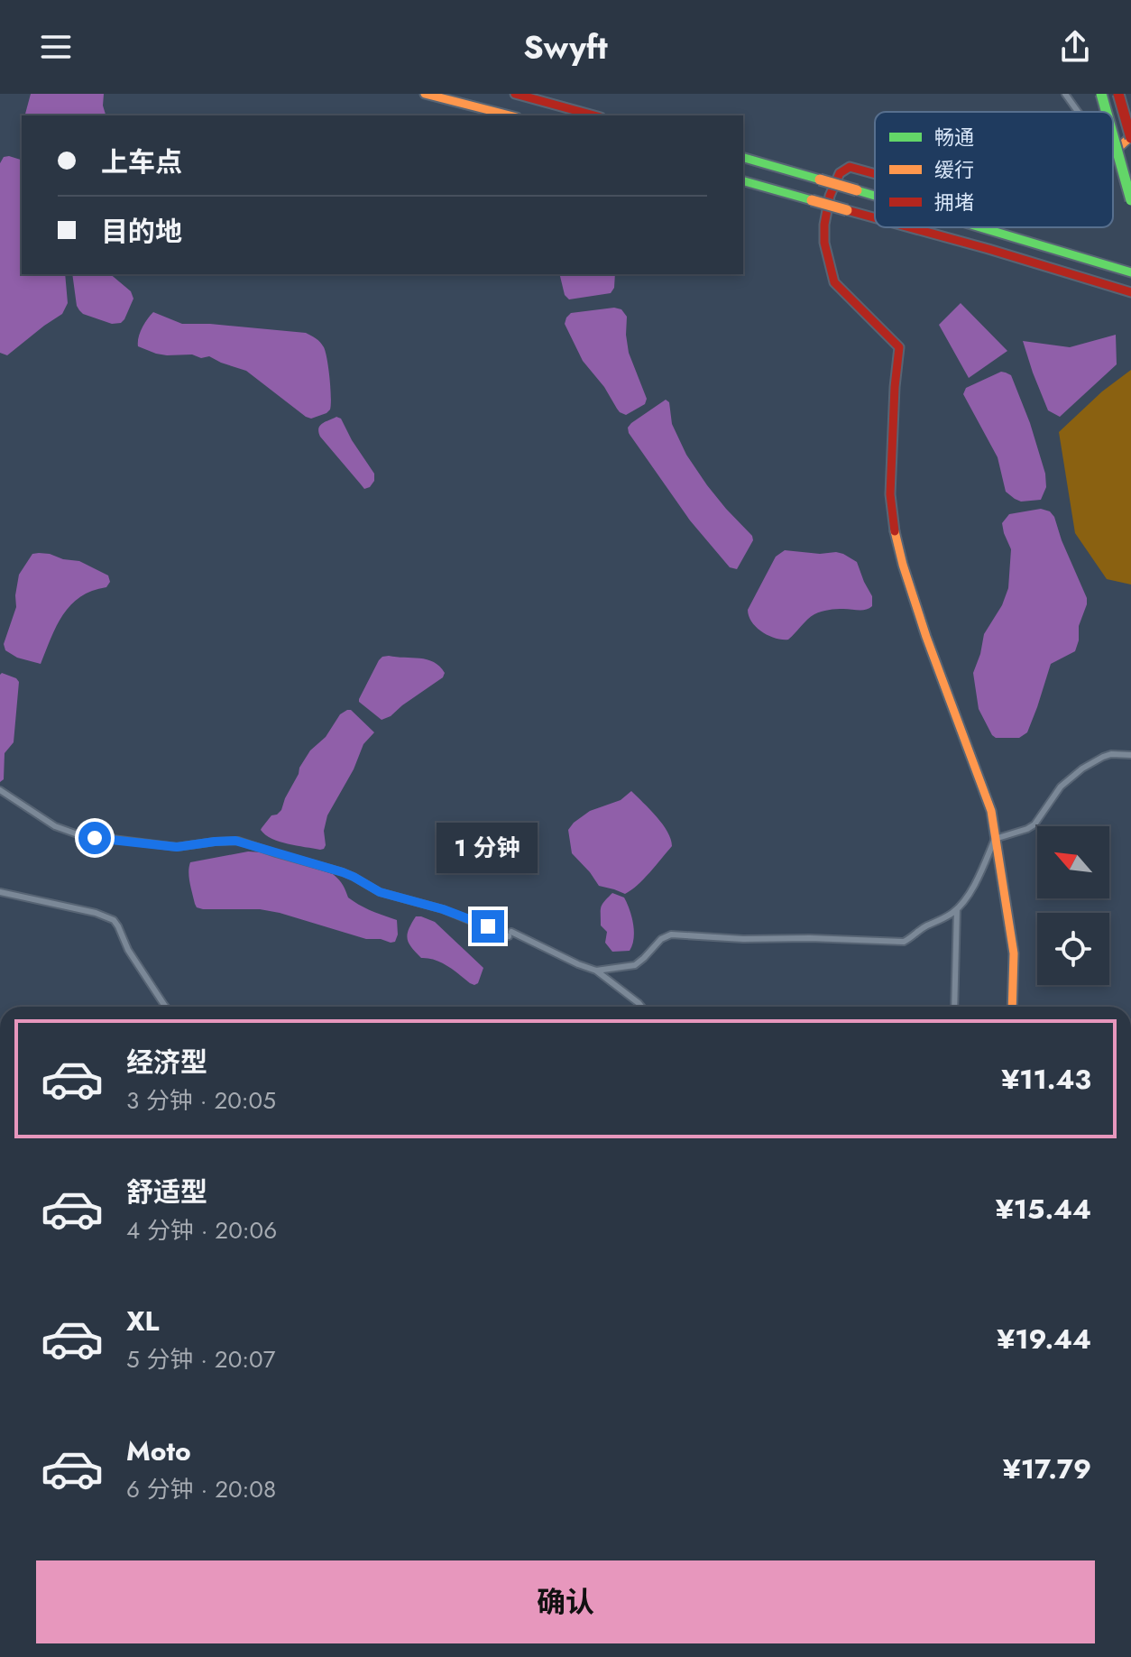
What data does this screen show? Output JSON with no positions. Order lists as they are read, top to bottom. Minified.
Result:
{"legend":["畅通","缓行","拥堵"],"north":"top left","page":{"header":"Swyft","banner":["上车点","目的地"],"bubble":"1 分钟","list":[{"name":"经济型","note":"3 分钟 · 20:05","value":"¥11.43"},{"name":"舒适型","note":"4 分钟 · 20:06","value":"¥15.44"},{"name":"XL","note":"5 分钟 · 20:07","value":"¥19.44"},{"name":"Moto","note":"6 分钟 · 20:08","value":"¥17.79"}],"buttons":"确认"}}
